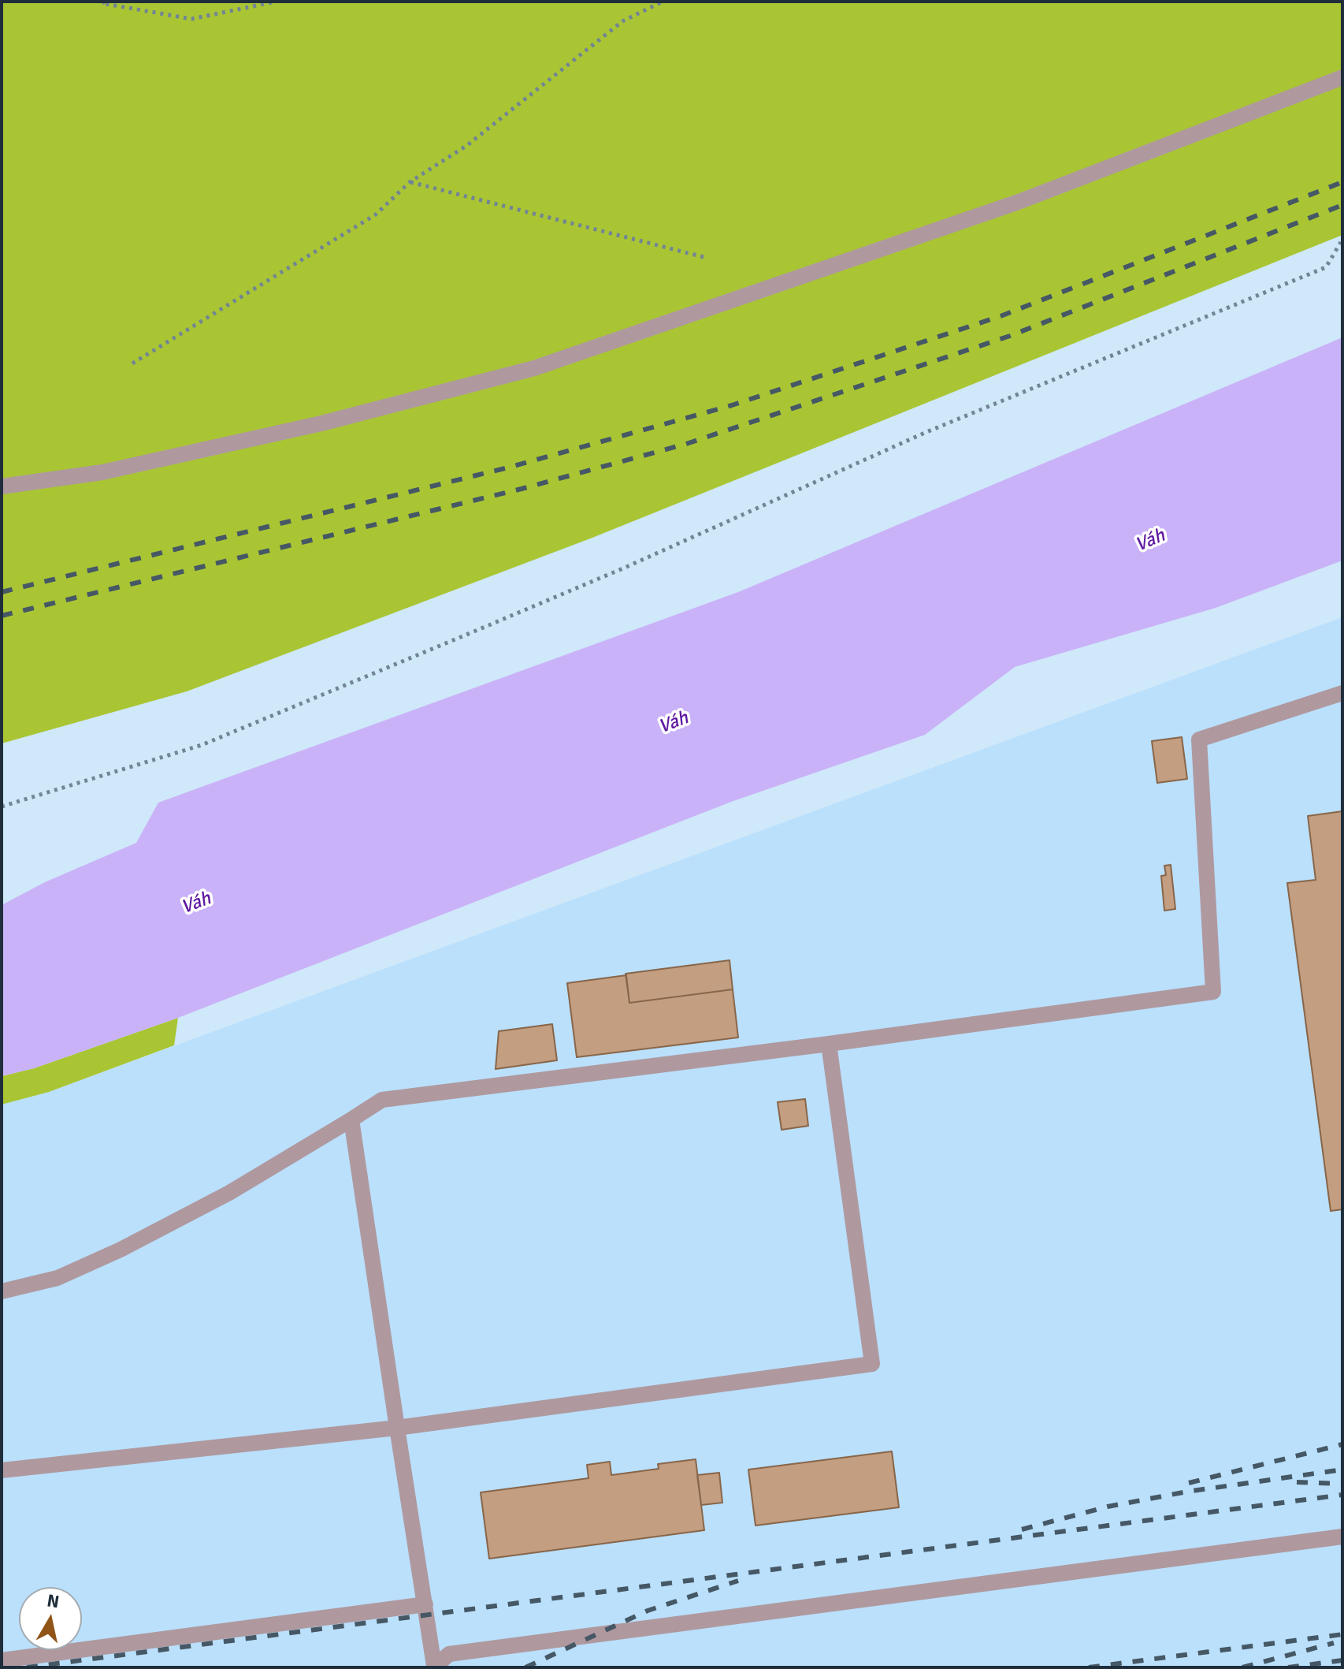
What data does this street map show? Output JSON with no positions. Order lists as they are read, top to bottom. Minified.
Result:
{"water":["Váh"],"north":"top"}
